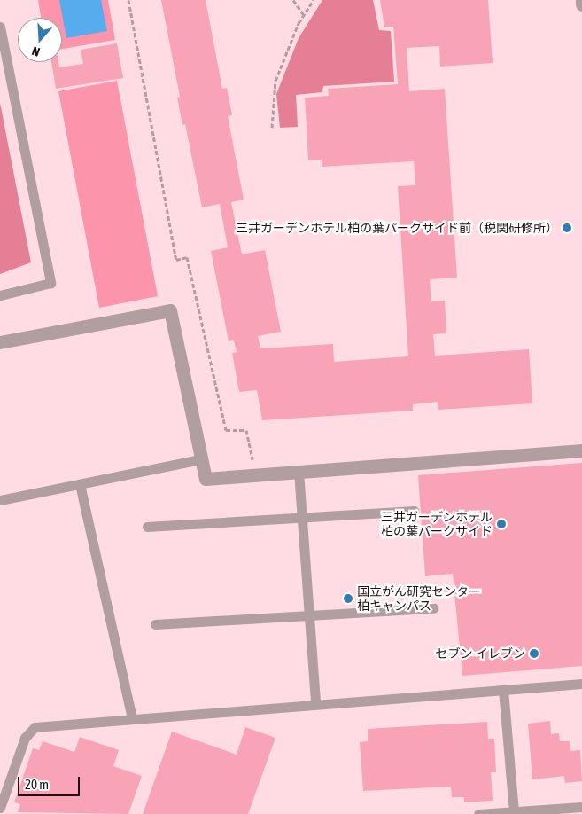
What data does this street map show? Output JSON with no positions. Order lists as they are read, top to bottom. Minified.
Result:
{"places":["三井ガーデンホテル柏の葉パークサイド前（税関研修所）","三井ガーデンホテル 柏の葉パークサイド","国立がん研究センター 柏キャンパス","セブン-イレブン"],"scale_bar":"20 m","north":"bottom"}
